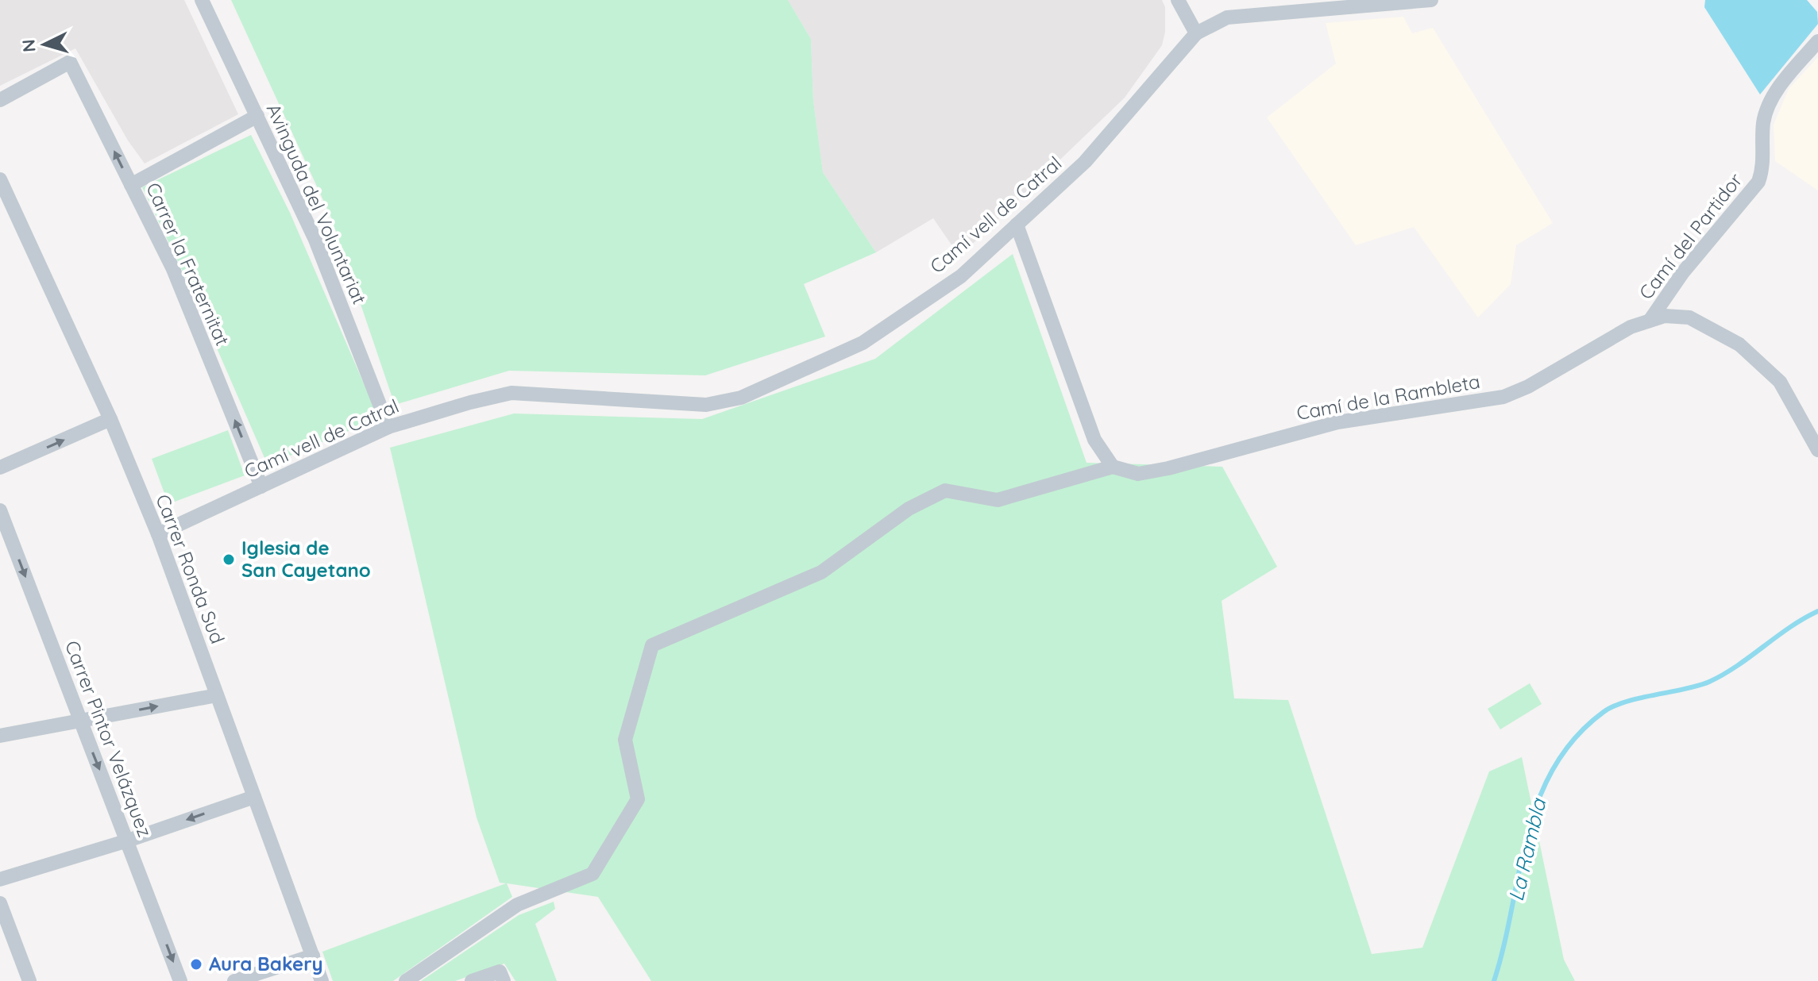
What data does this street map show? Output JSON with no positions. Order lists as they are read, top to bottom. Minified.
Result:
{"streets":{"street":["Avinguda del Voluntariat","Camí vell de Catral","Camí del Partidor","Carrer la Fraternitat","Camí de la Rambleta","Carrer Ronda Sud","Carrer Pintor Velázquez"]},"crossings":[["Avinguda del Voluntariat","Camí vell de Catral"],["Camí vell de Catral","Carrer la Fraternitat"],["Camí vell de Catral","Carrer Ronda Sud"],["Camí del Partidor","Camí de la Rambleta"]],"one_way":["Carrer la Fraternitat","Carrer Pintor Velázquez"],"water":["La Rambla"],"places":["Iglesia de San Cayetano","Aura Bakery"],"north":"left"}
